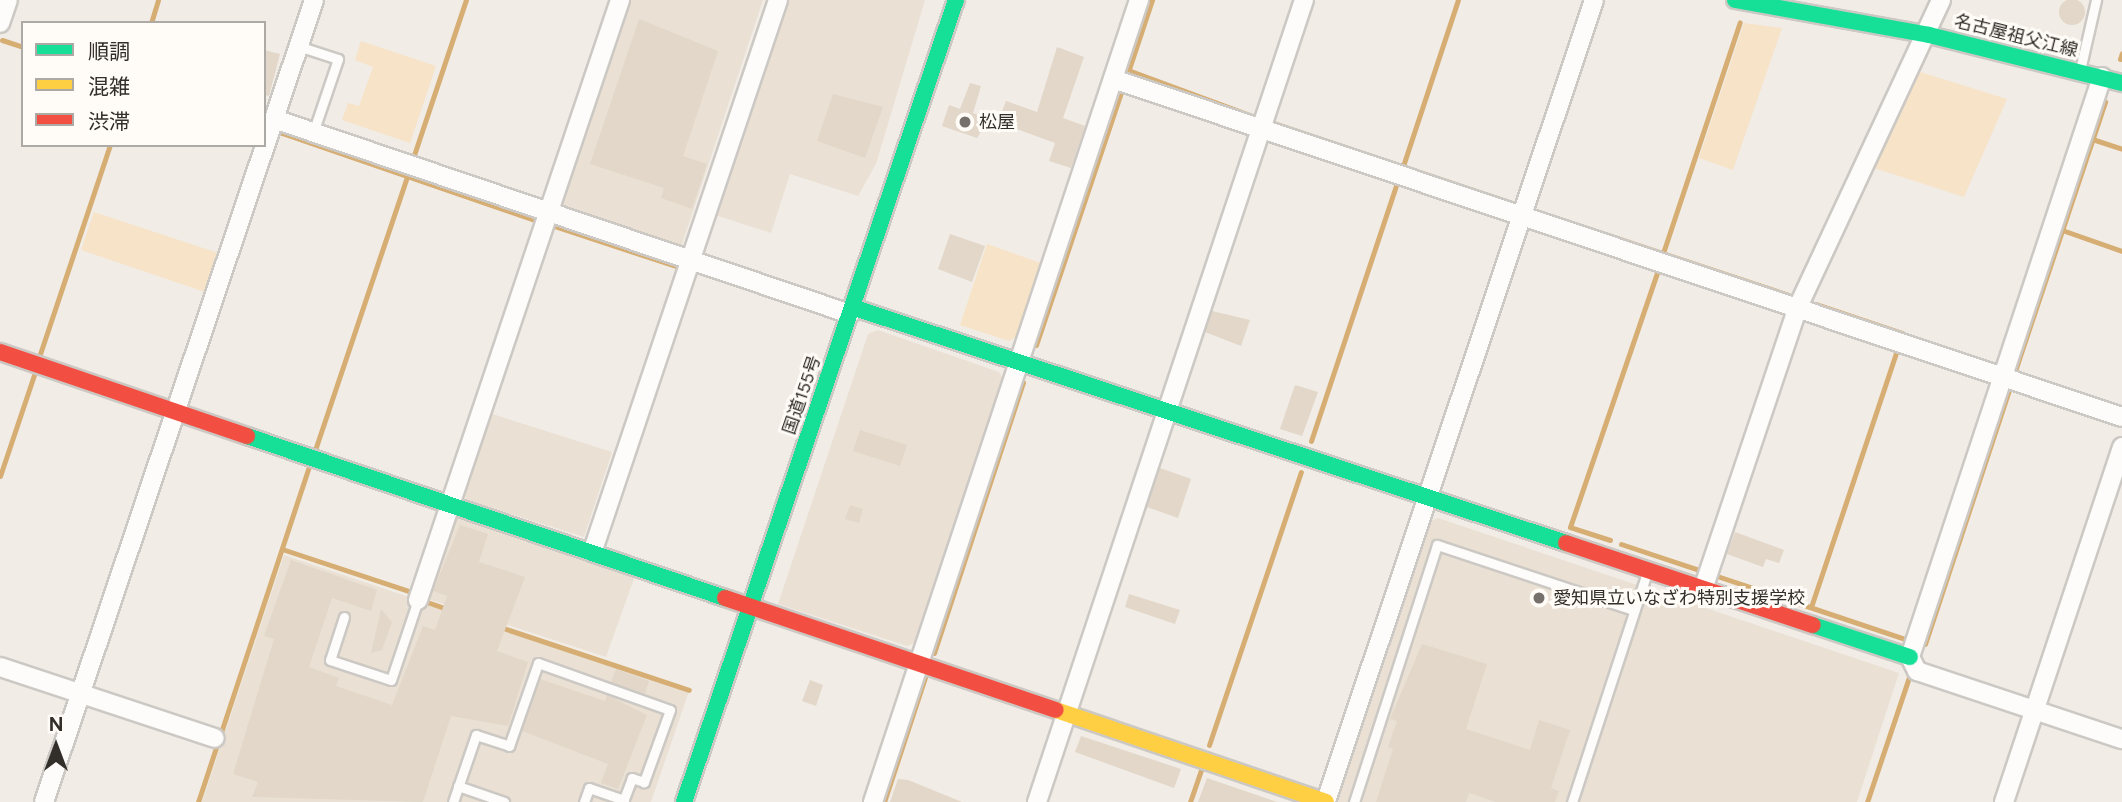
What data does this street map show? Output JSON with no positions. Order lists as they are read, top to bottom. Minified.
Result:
{"streets":{"main road":["名古屋祖父江線","国道155号"]},"places":["松屋","愛知県立いなざわ特別支援学校"],"legend":["順調","混雑","渋滞"],"north":"top"}
